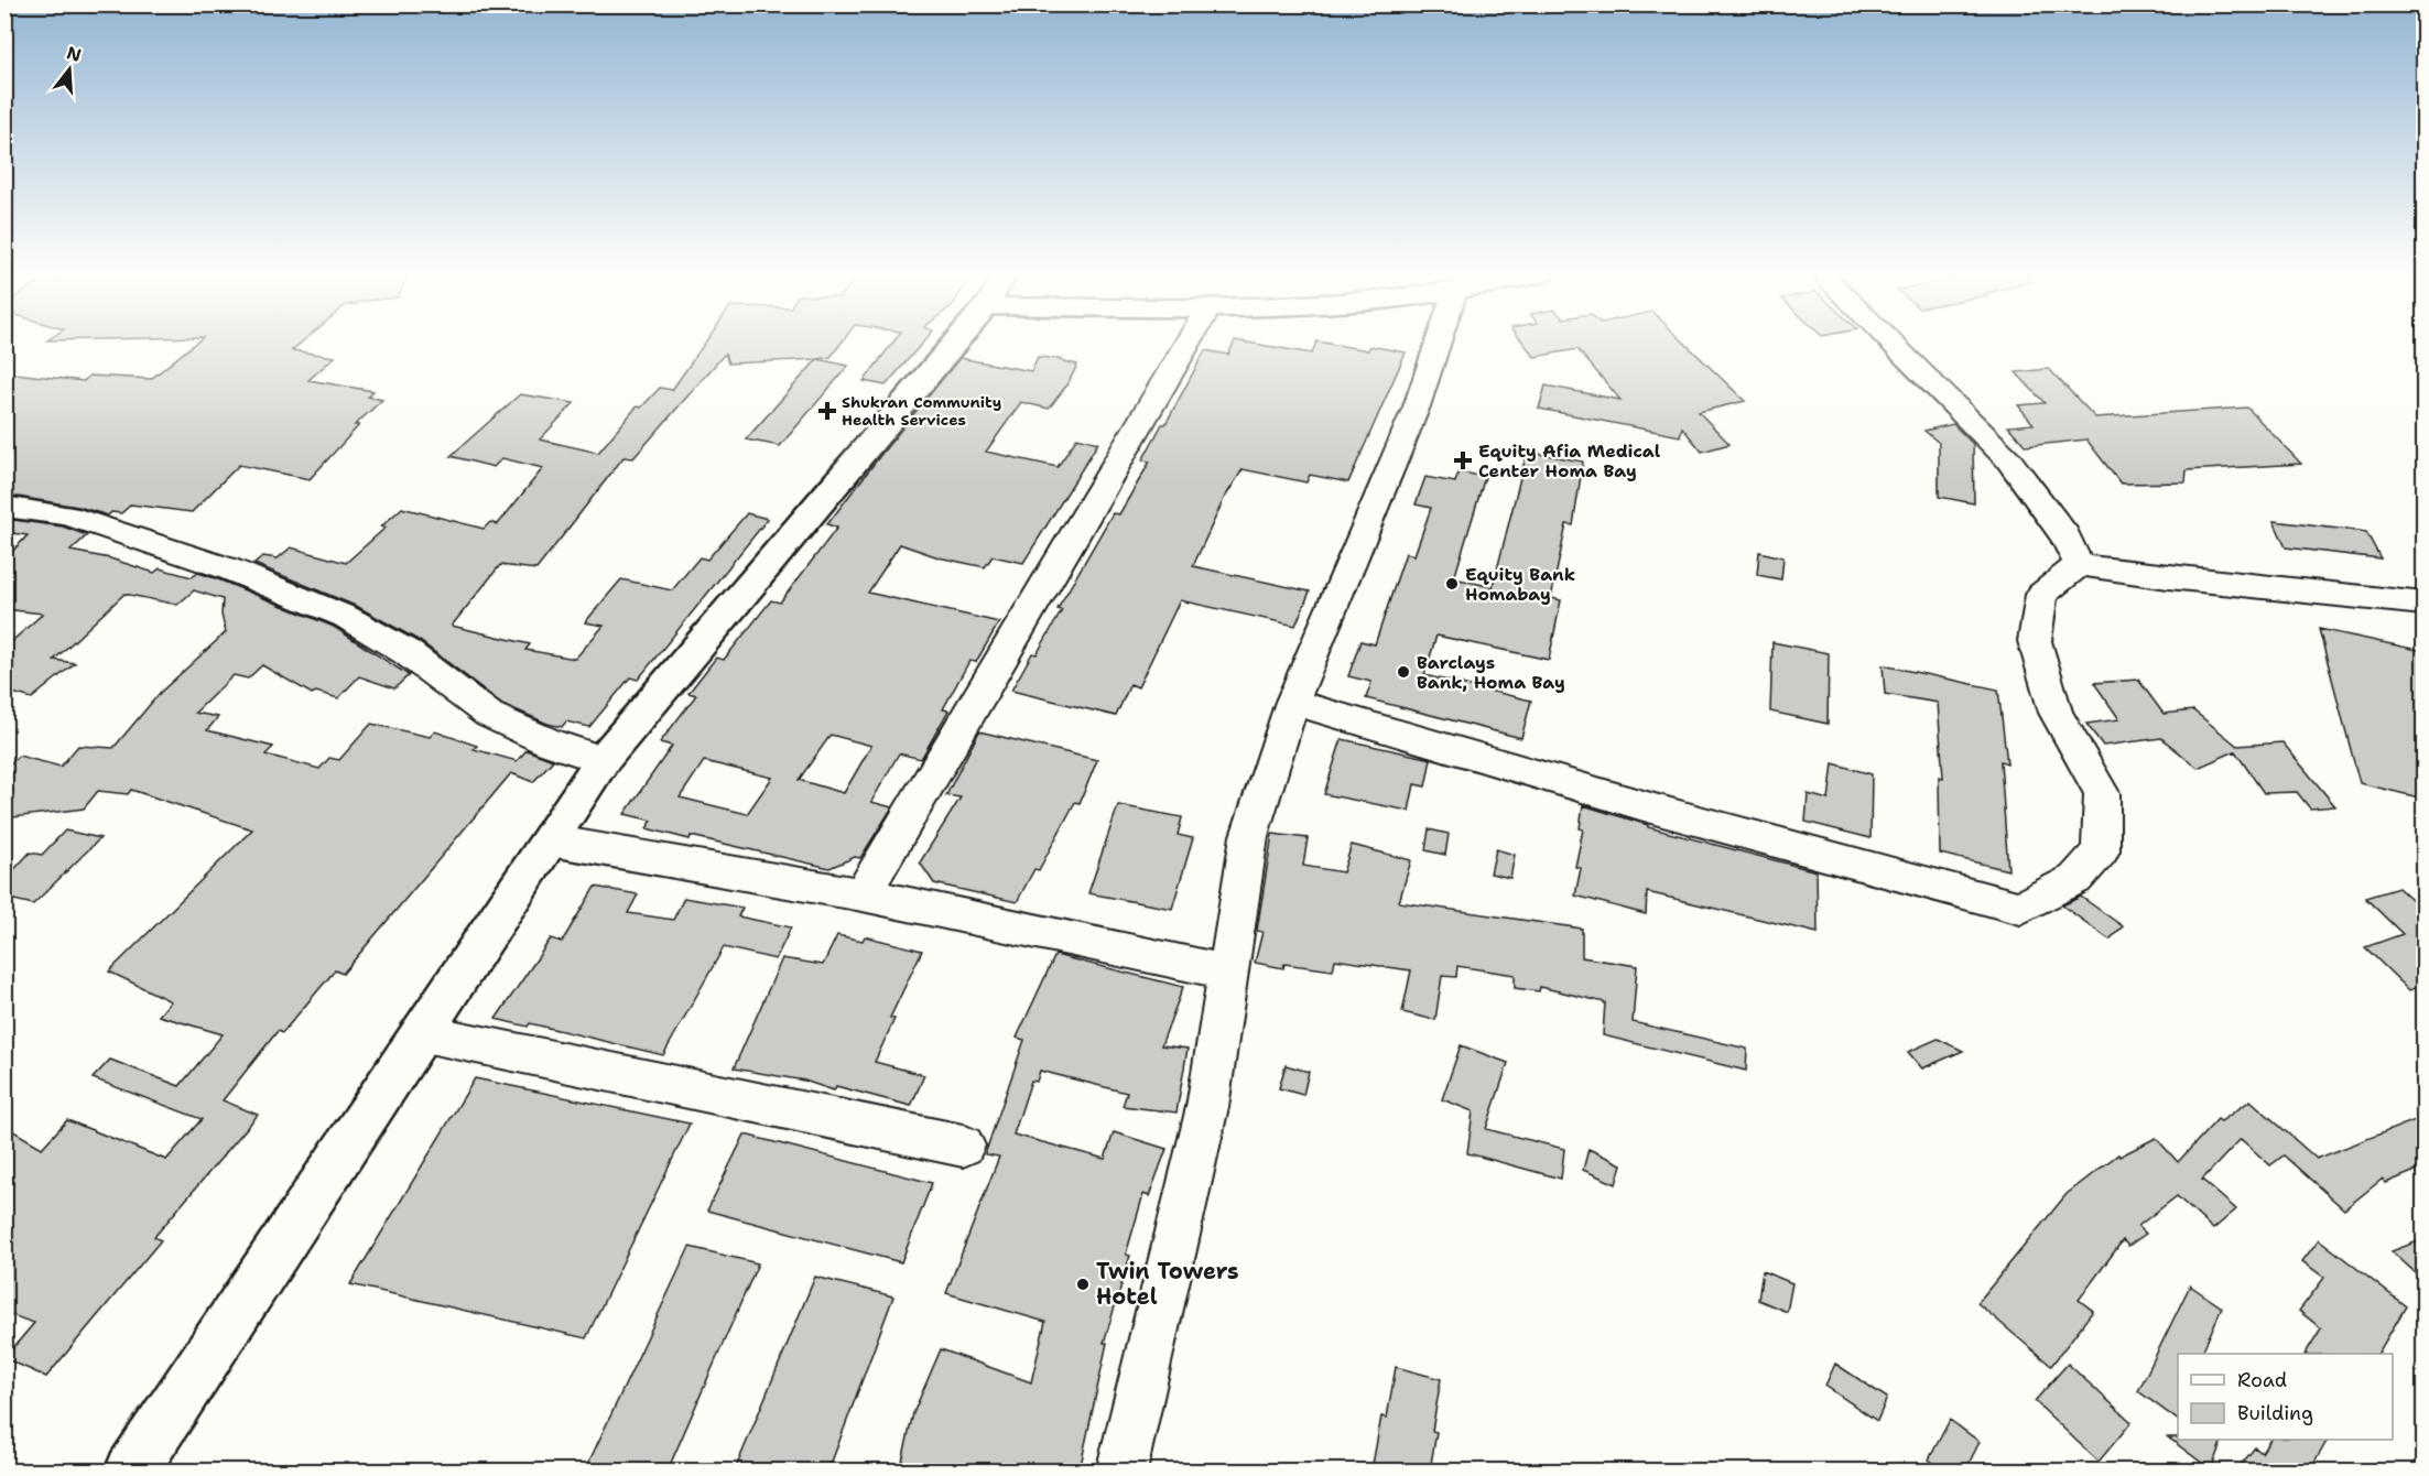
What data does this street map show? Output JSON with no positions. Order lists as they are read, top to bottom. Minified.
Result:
{"places":{"health":["Shukran Community Health Services","Equity Afia Medical Center Homa Bay"],"other":["Equity Bank Homabay","Barclays Bank, Homa Bay","Twin Towers Hotel"]},"legend":["Road","Building"],"north":"top"}
